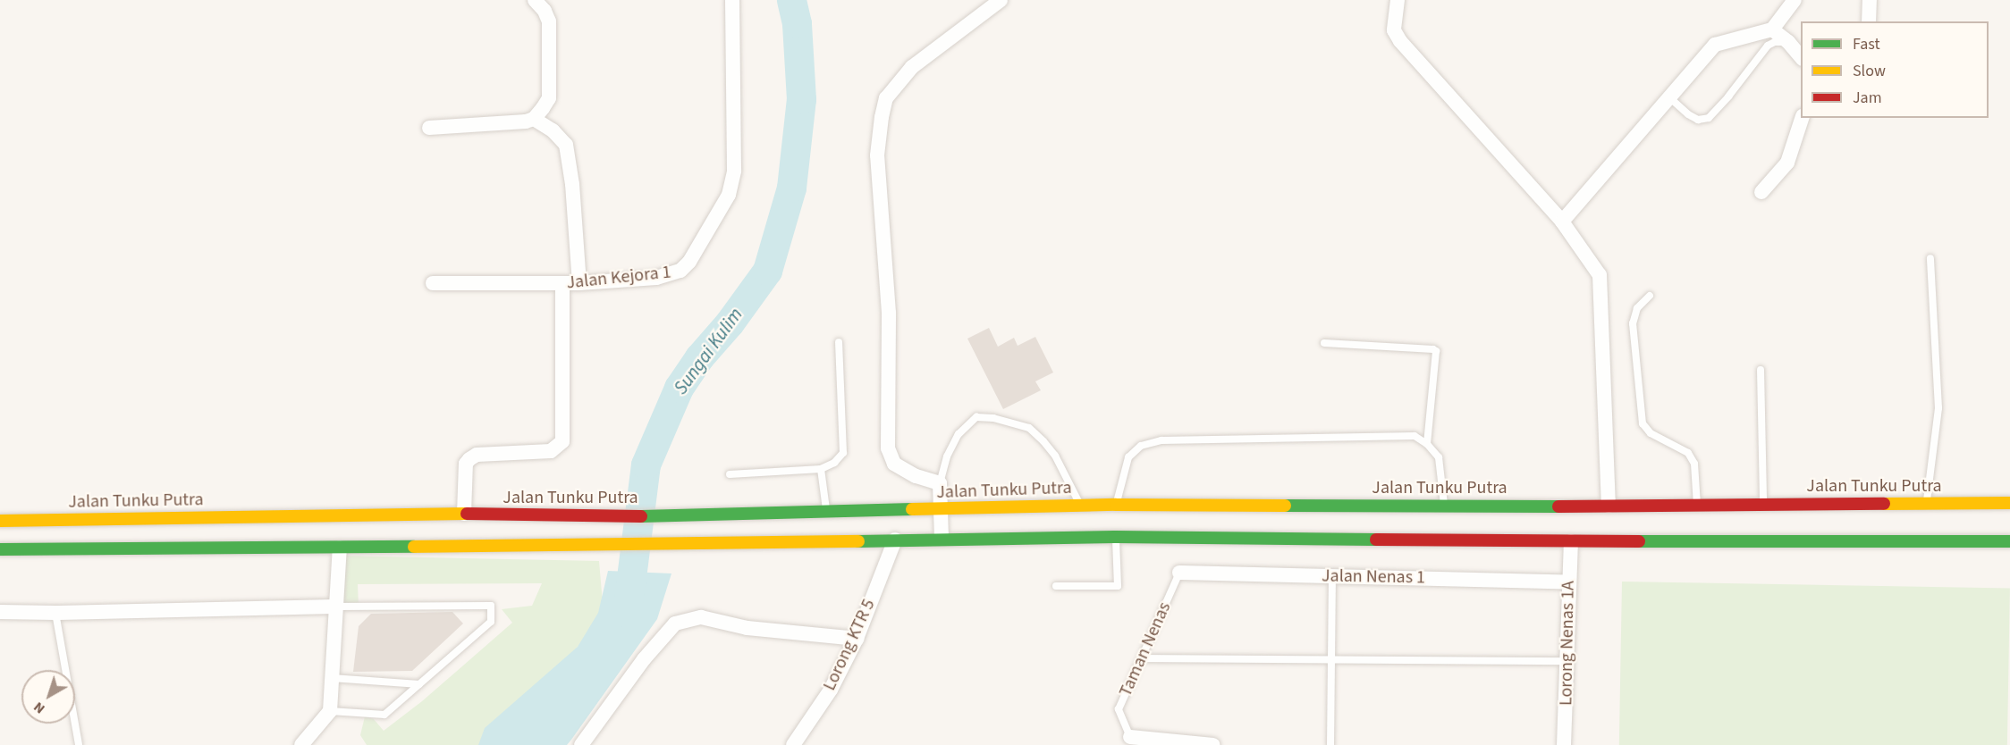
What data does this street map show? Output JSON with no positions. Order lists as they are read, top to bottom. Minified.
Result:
{"streets":{"main road":["Jalan Tunku Putra"],"street":["Jalan Kejora 1","Jalan Nenas 1","Lorong Nenas 1A","Lorong KTR 5","Taman Nenas"]},"crossings":[["Jalan Nenas 1","Lorong Nenas 1A"],["Jalan Nenas 1","Taman Nenas"]],"water":["Sungai Kulim"],"legend":["Fast","Slow","Jam"],"north":"bottom left"}
